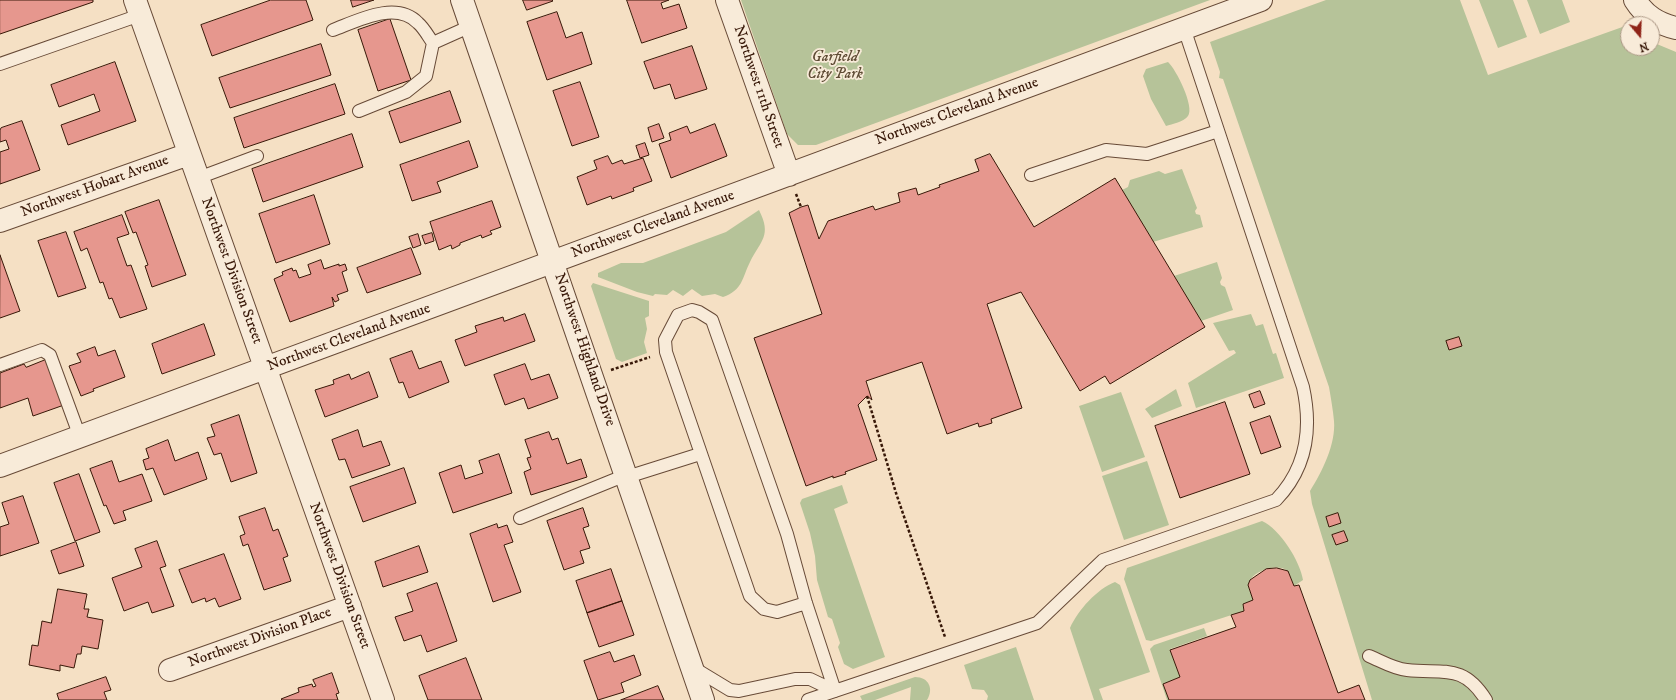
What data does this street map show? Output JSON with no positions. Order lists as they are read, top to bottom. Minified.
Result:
{"streets":{"street":["Northwest 11th Street","Northwest Cleveland Avenue","Northwest Hobart Avenue","Northwest Division Street","Northwest Highland Drive","Northwest Division Place"]},"crossings":[["Northwest 11th Street","Northwest Cleveland Avenue"],["Northwest Cleveland Avenue","Northwest Division Street"],["Northwest Cleveland Avenue","Northwest Highland Drive"],["Northwest Hobart Avenue","Northwest Division Street"],["Northwest Division Street","Northwest Division Place"]],"parks":["Garfield City Park"],"north":"bottom"}
